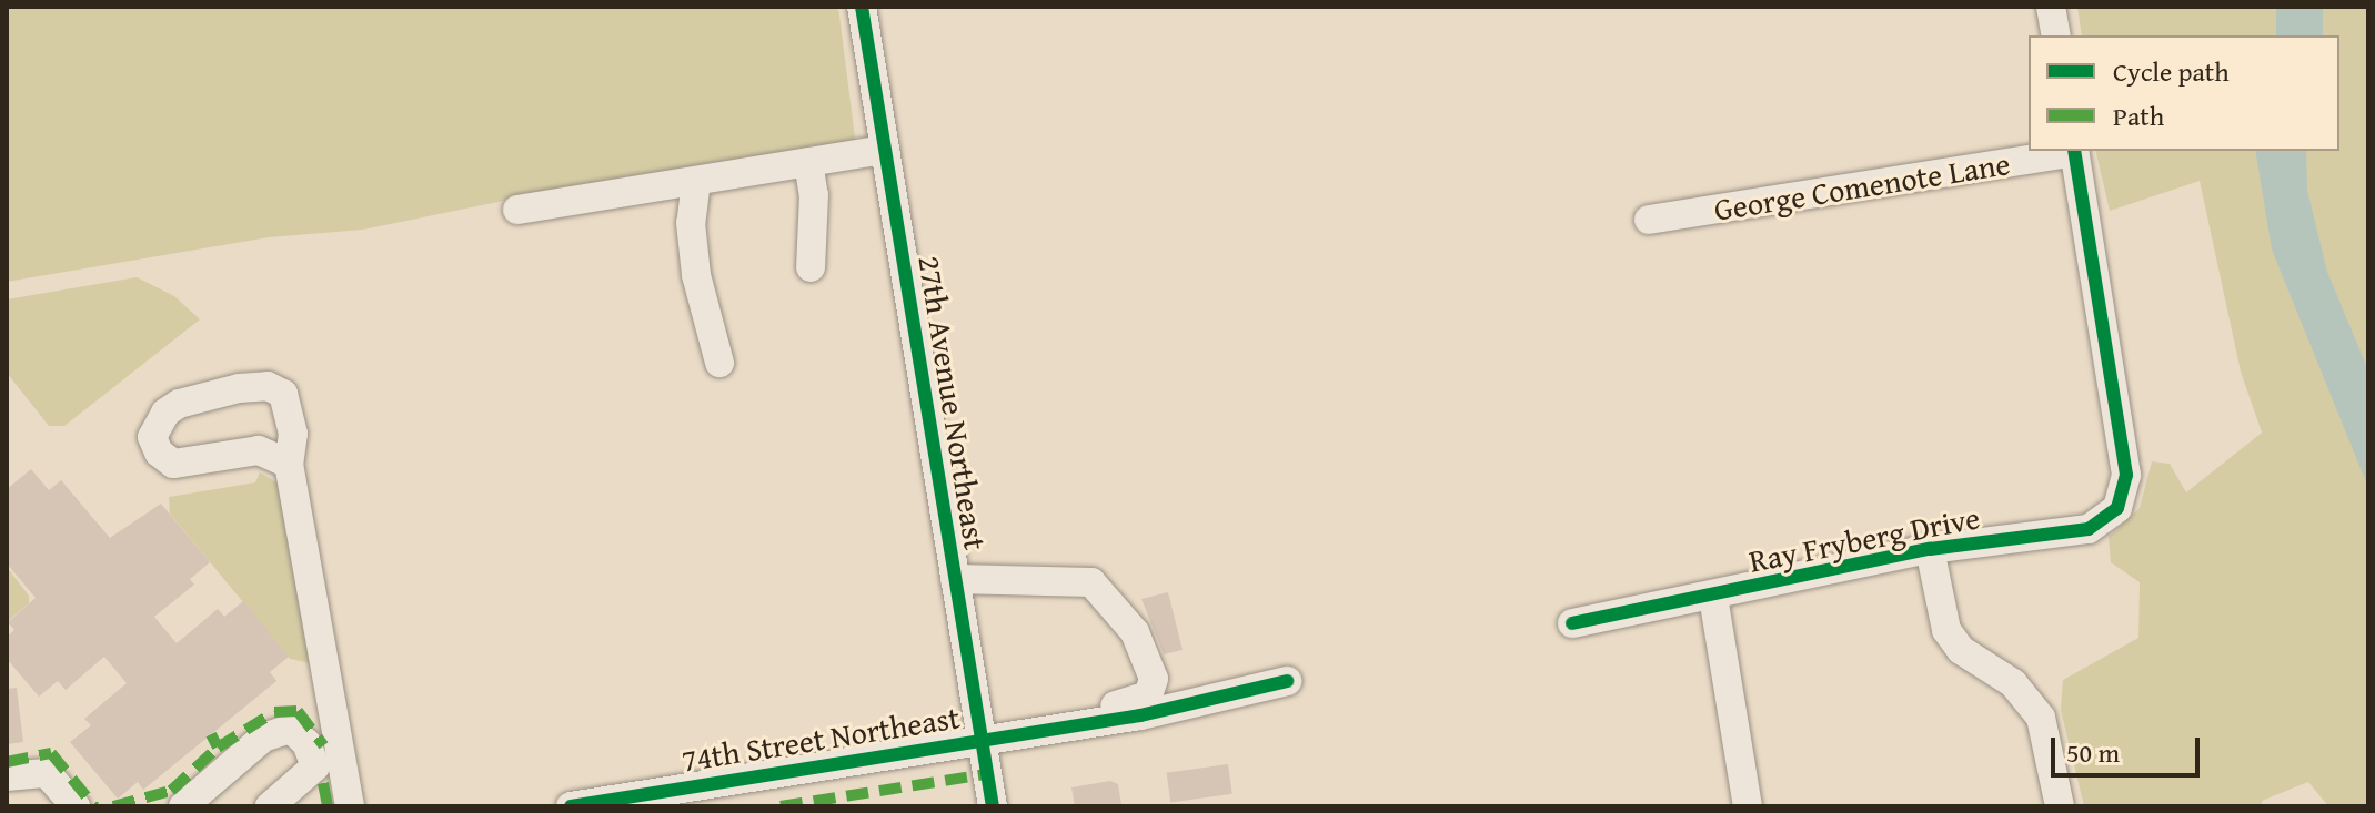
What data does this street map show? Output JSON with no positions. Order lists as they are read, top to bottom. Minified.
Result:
{"streets":{"street":["George Comenote Lane","27th Avenue Northeast","Ray Fryberg Drive","74th Street Northeast"]},"crossings":[["27th Avenue Northeast","74th Street Northeast"]],"legend":["Cycle path","Path"],"scale_bar":"50 m"}
